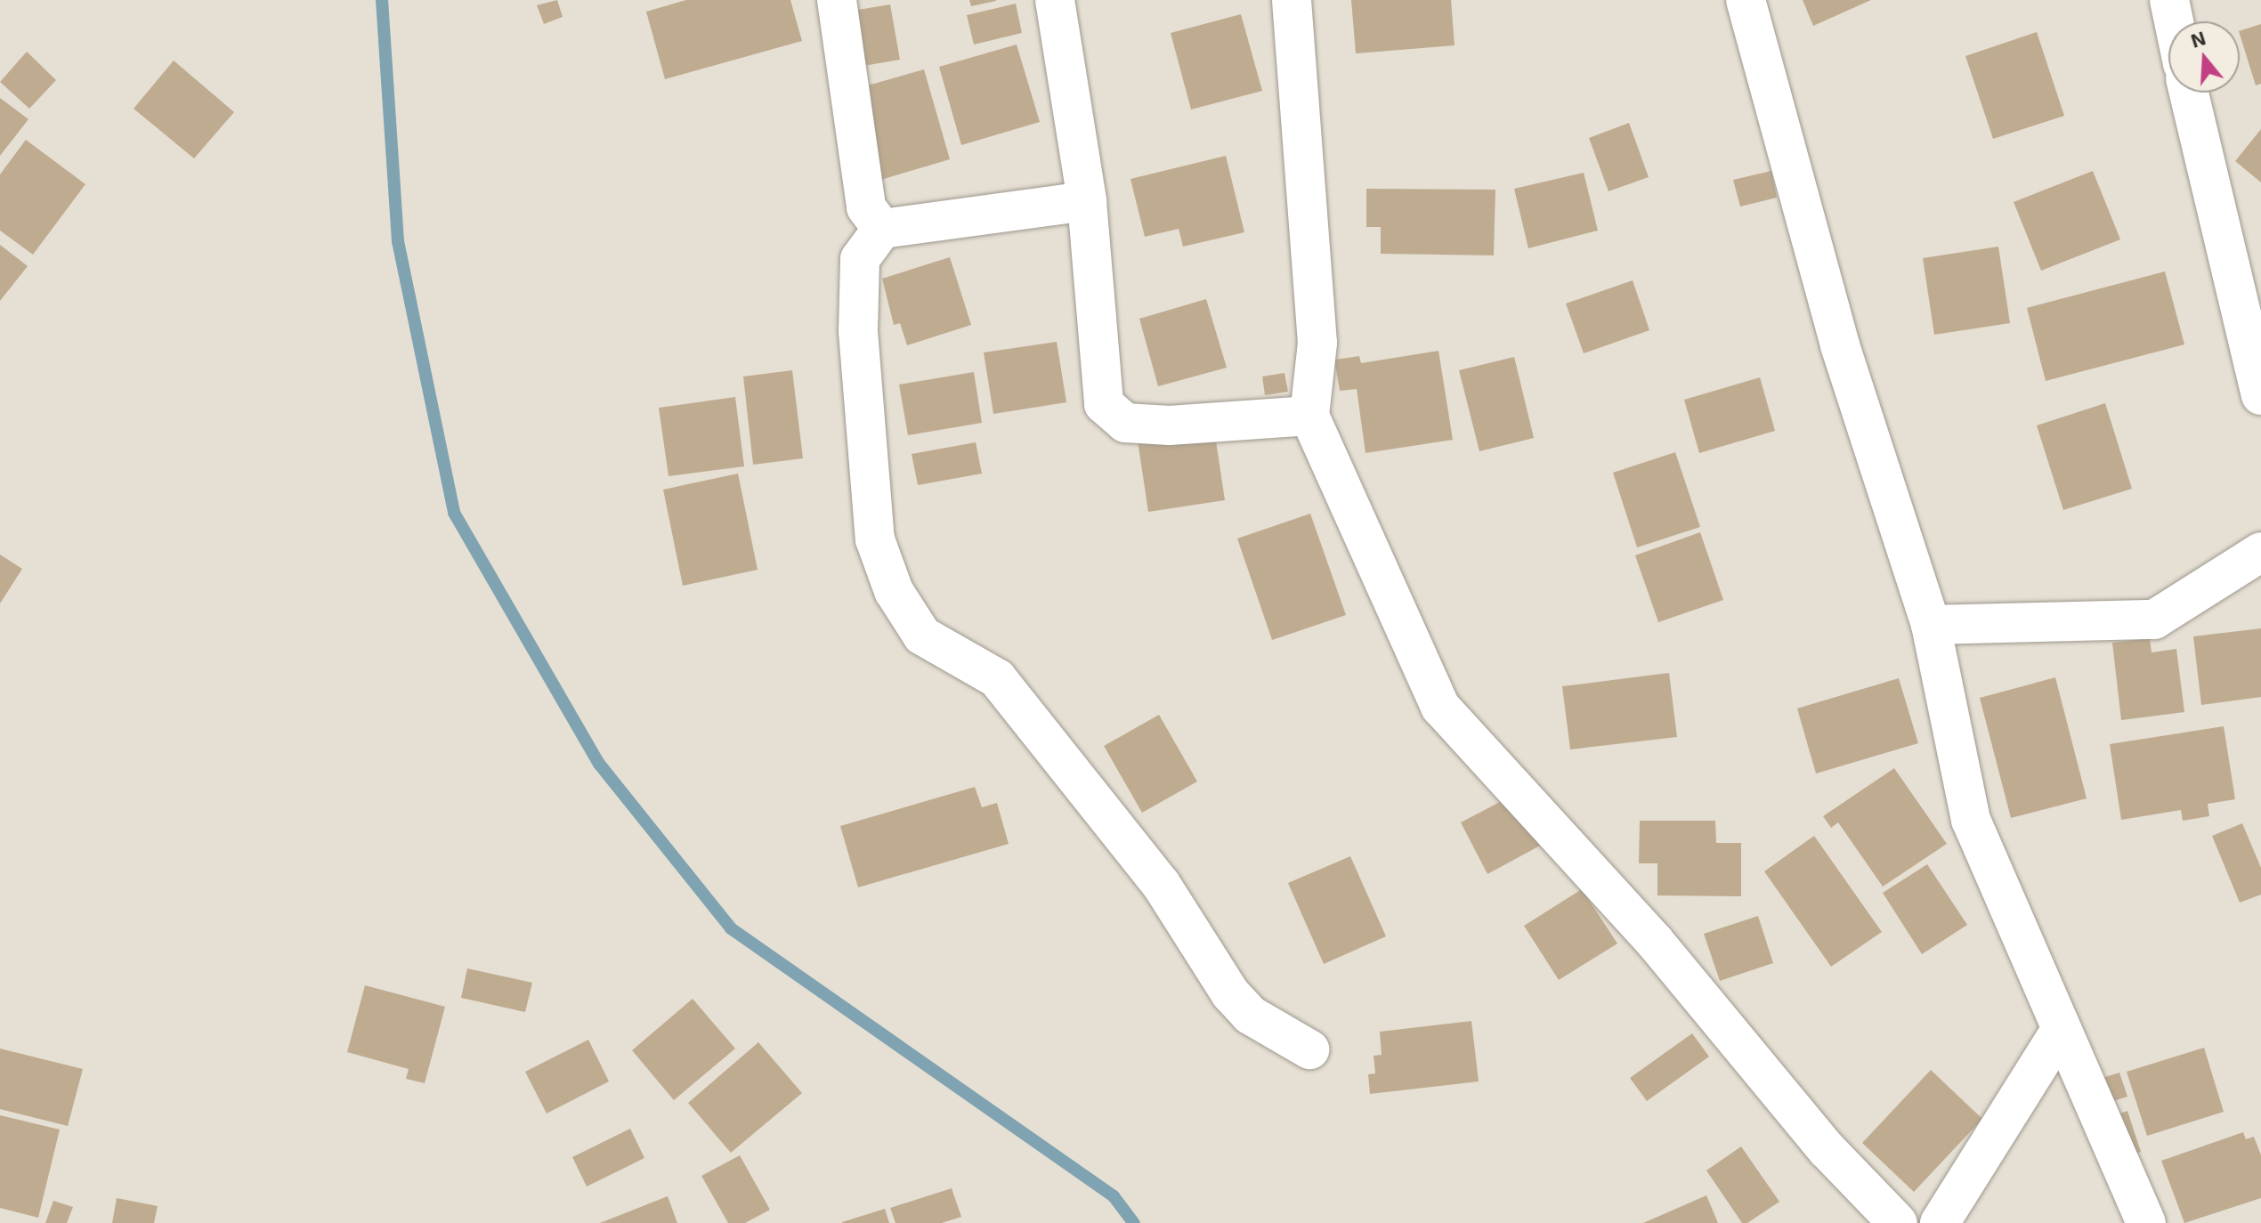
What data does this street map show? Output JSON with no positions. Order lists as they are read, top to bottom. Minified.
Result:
{"north":"top"}
